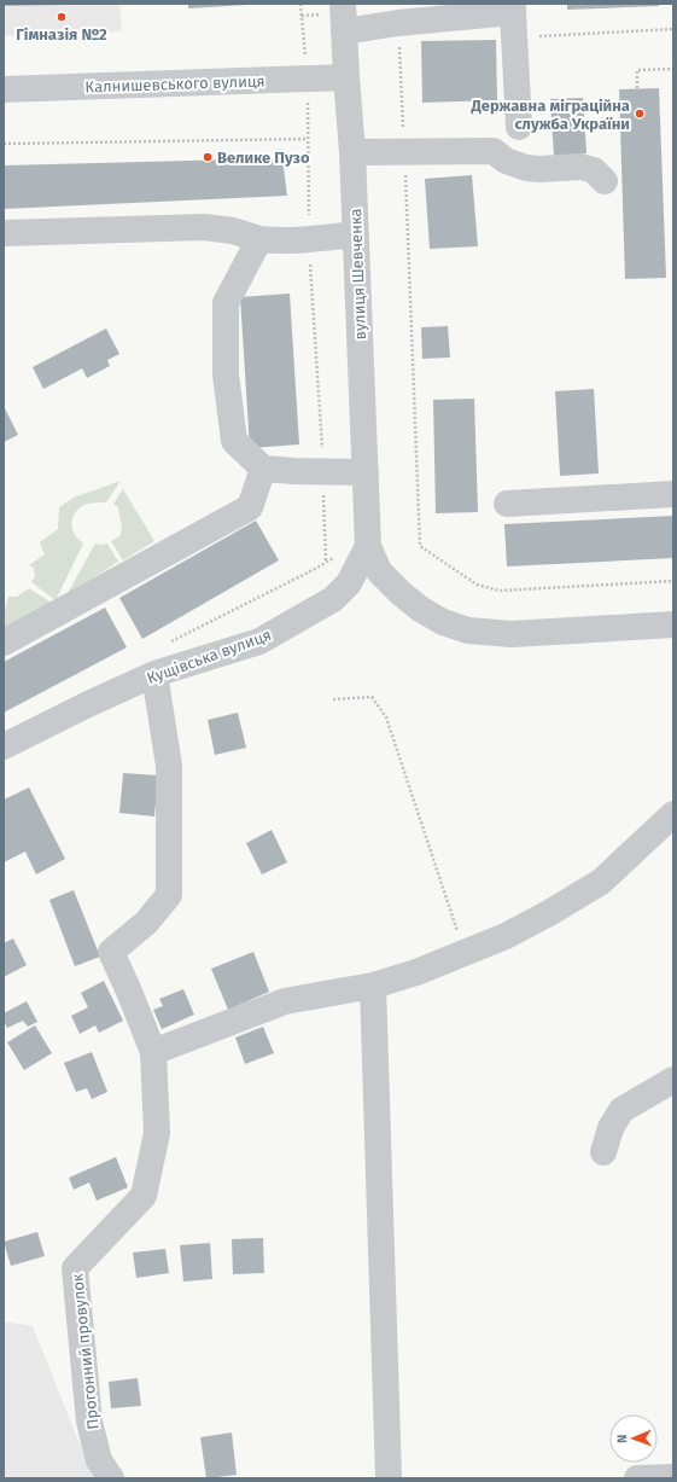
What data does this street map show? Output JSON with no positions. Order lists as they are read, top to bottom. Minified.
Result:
{"streets":{"street":["Калнишевського вулиця","вулиця Шевченка","Кущівська вулиця","Прогонний провулок"]},"crossings":[["Калнишевського вулиця","вулиця Шевченка"],["вулиця Шевченка","Кущівська вулиця"],["Кущівська вулиця","Прогонний провулок"]],"places":["Гімназія №2","Державна міграційна служба України","Велике Пузо"],"north":"left"}
